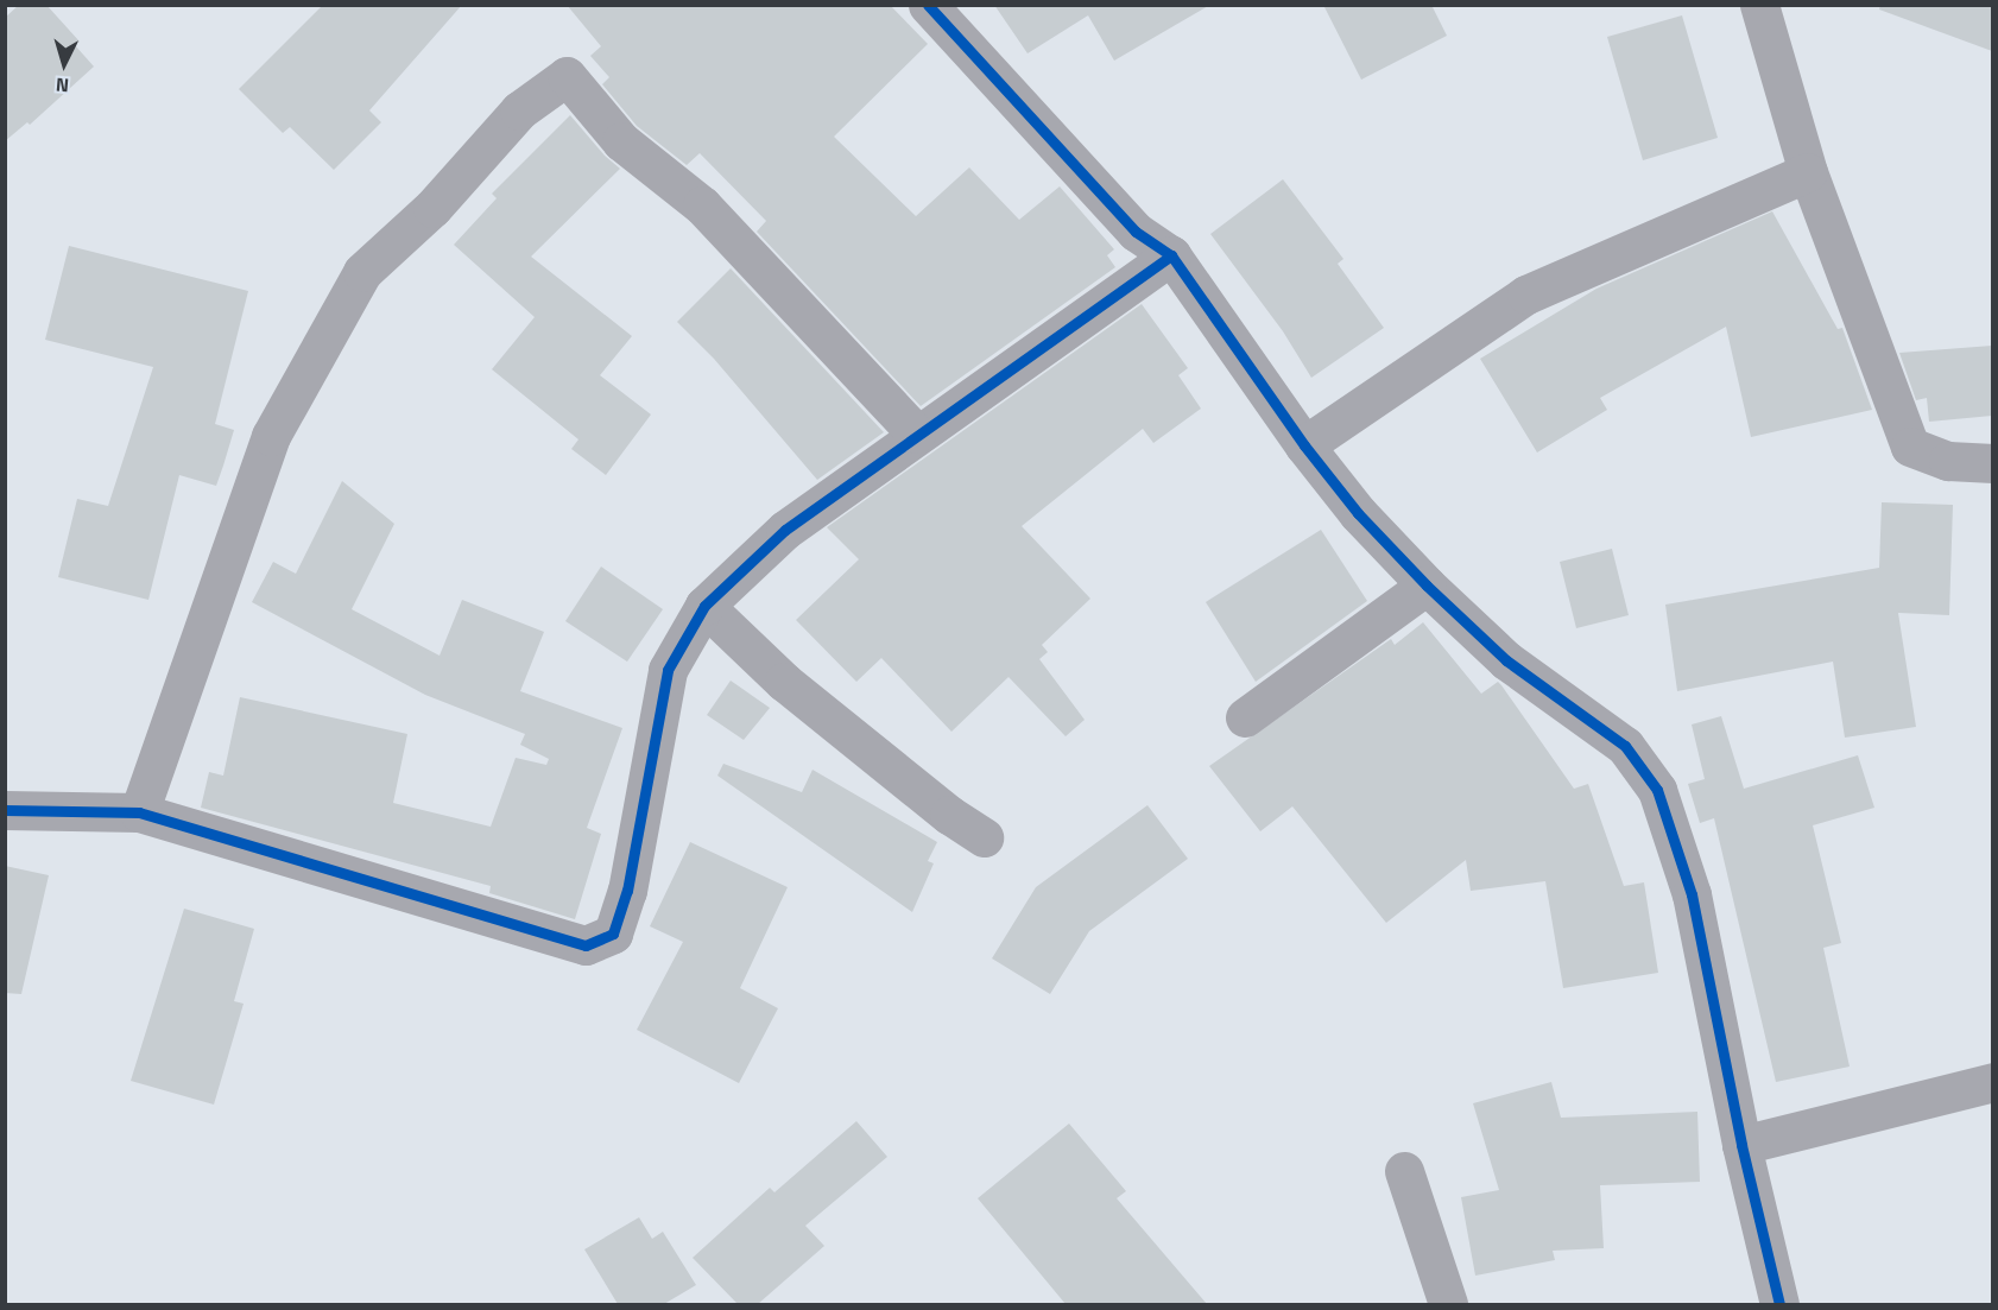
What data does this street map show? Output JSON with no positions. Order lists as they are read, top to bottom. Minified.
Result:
{"north":"bottom"}
